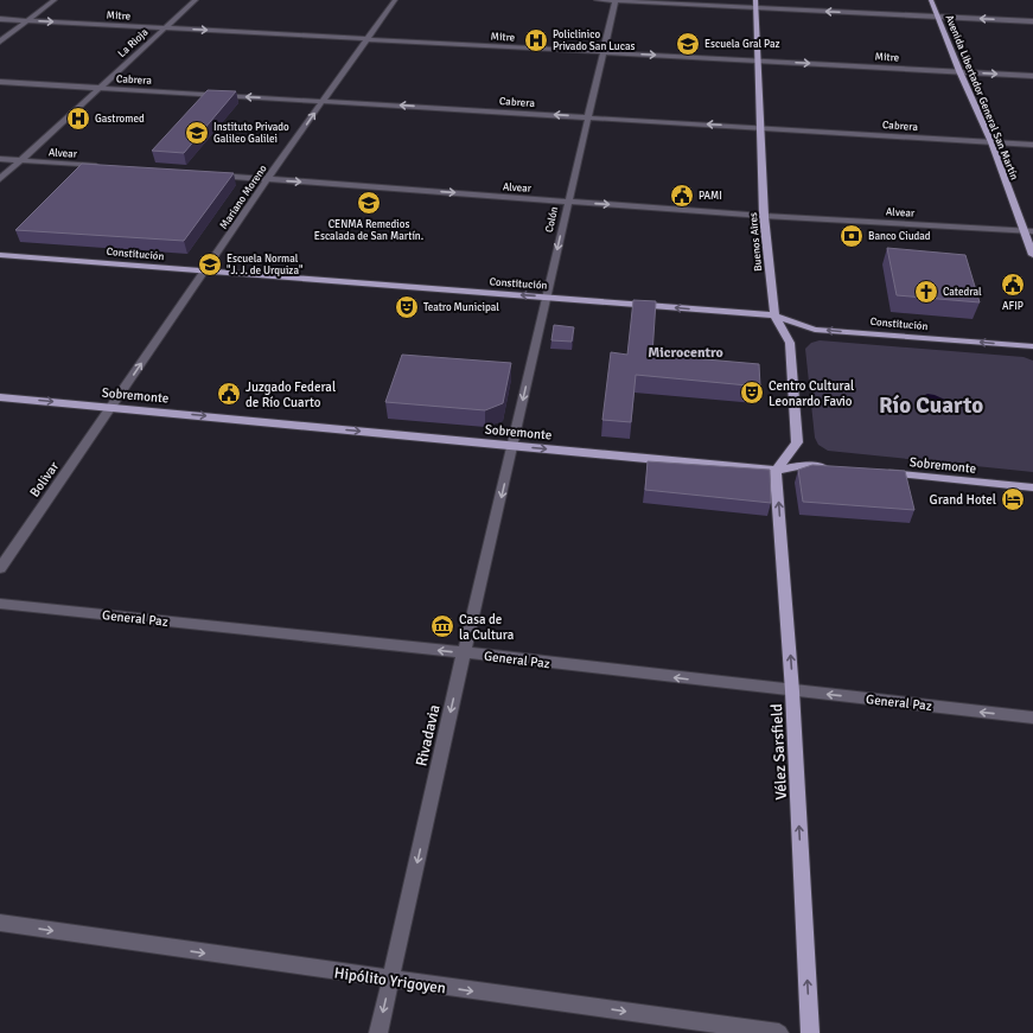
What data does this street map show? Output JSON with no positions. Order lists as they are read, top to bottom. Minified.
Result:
{"streets":{"main road":["Avenida Libertador General San Martín","Buenos Aires","Constitución","Sobremonte","Vélez Sarsfield"],"street":["Mitre","La Rioja","Cabrera","Alvear","Mariano Moreno","Colón","Bolivar","General Paz","Rivadavia","Hipólito Yrigoyen"]},"crossings":[["Mitre","La Rioja"],["Mitre","Avenida Libertador General San Martín"],["Mitre","Mariano Moreno"],["Mitre","Colón"],["Mitre","Buenos Aires"],["La Rioja","Cabrera"],["La Rioja","Alvear"],["Cabrera","Avenida Libertador General San Martín"],["Cabrera","Mariano Moreno"],["Cabrera","Colón"],["Cabrera","Buenos Aires"],["Avenida Libertador General San Martín","Alvear"],["Alvear","Mariano Moreno"],["Alvear","Colón"],["Alvear","Buenos Aires"],["Mariano Moreno","Constitución"],["Mariano Moreno","Sobremonte"],["Mariano Moreno","Bolivar"],["Colón","Constitución"],["Colón","Sobremonte"],["Colón","Rivadavia"],["Buenos Aires","Constitución"],["Buenos Aires","Sobremonte"],["Buenos Aires","Vélez Sarsfield"],["Sobremonte","Bolivar"],["Sobremonte","Rivadavia"],["Sobremonte","Vélez Sarsfield"],["General Paz","Rivadavia"],["General Paz","Vélez Sarsfield"],["Rivadavia","Hipólito Yrigoyen"]],"one_way":["Cabrera","Alvear","Mariano Moreno","Colón","Constitución","Sobremonte","General Paz","Rivadavia","Vélez Sarsfield","Hipólito Yrigoyen"],"districts":["Microcentro","Río Cuarto"],"places":{"hospital":["Policlinico Privado San Lucas","Gastromed"],"school or university":["Escuela Gral Paz","Instituto Privado Galileo Galilei","CENMA Remedios Escalada de San Martín.","Escuela Normal \"J. J. de Urquiza\""],"public building":["PAMI","AFIP","Juzgado Federal de Río Cuarto"],"bank":["Banco Ciudad"],"church":["Catedral"],"theatre":["Teatro Municipal","Centro Cultural Leonardo Favio"],"hotel":["Grand Hotel"],"museum":["Casa de la Cultura"]}}
